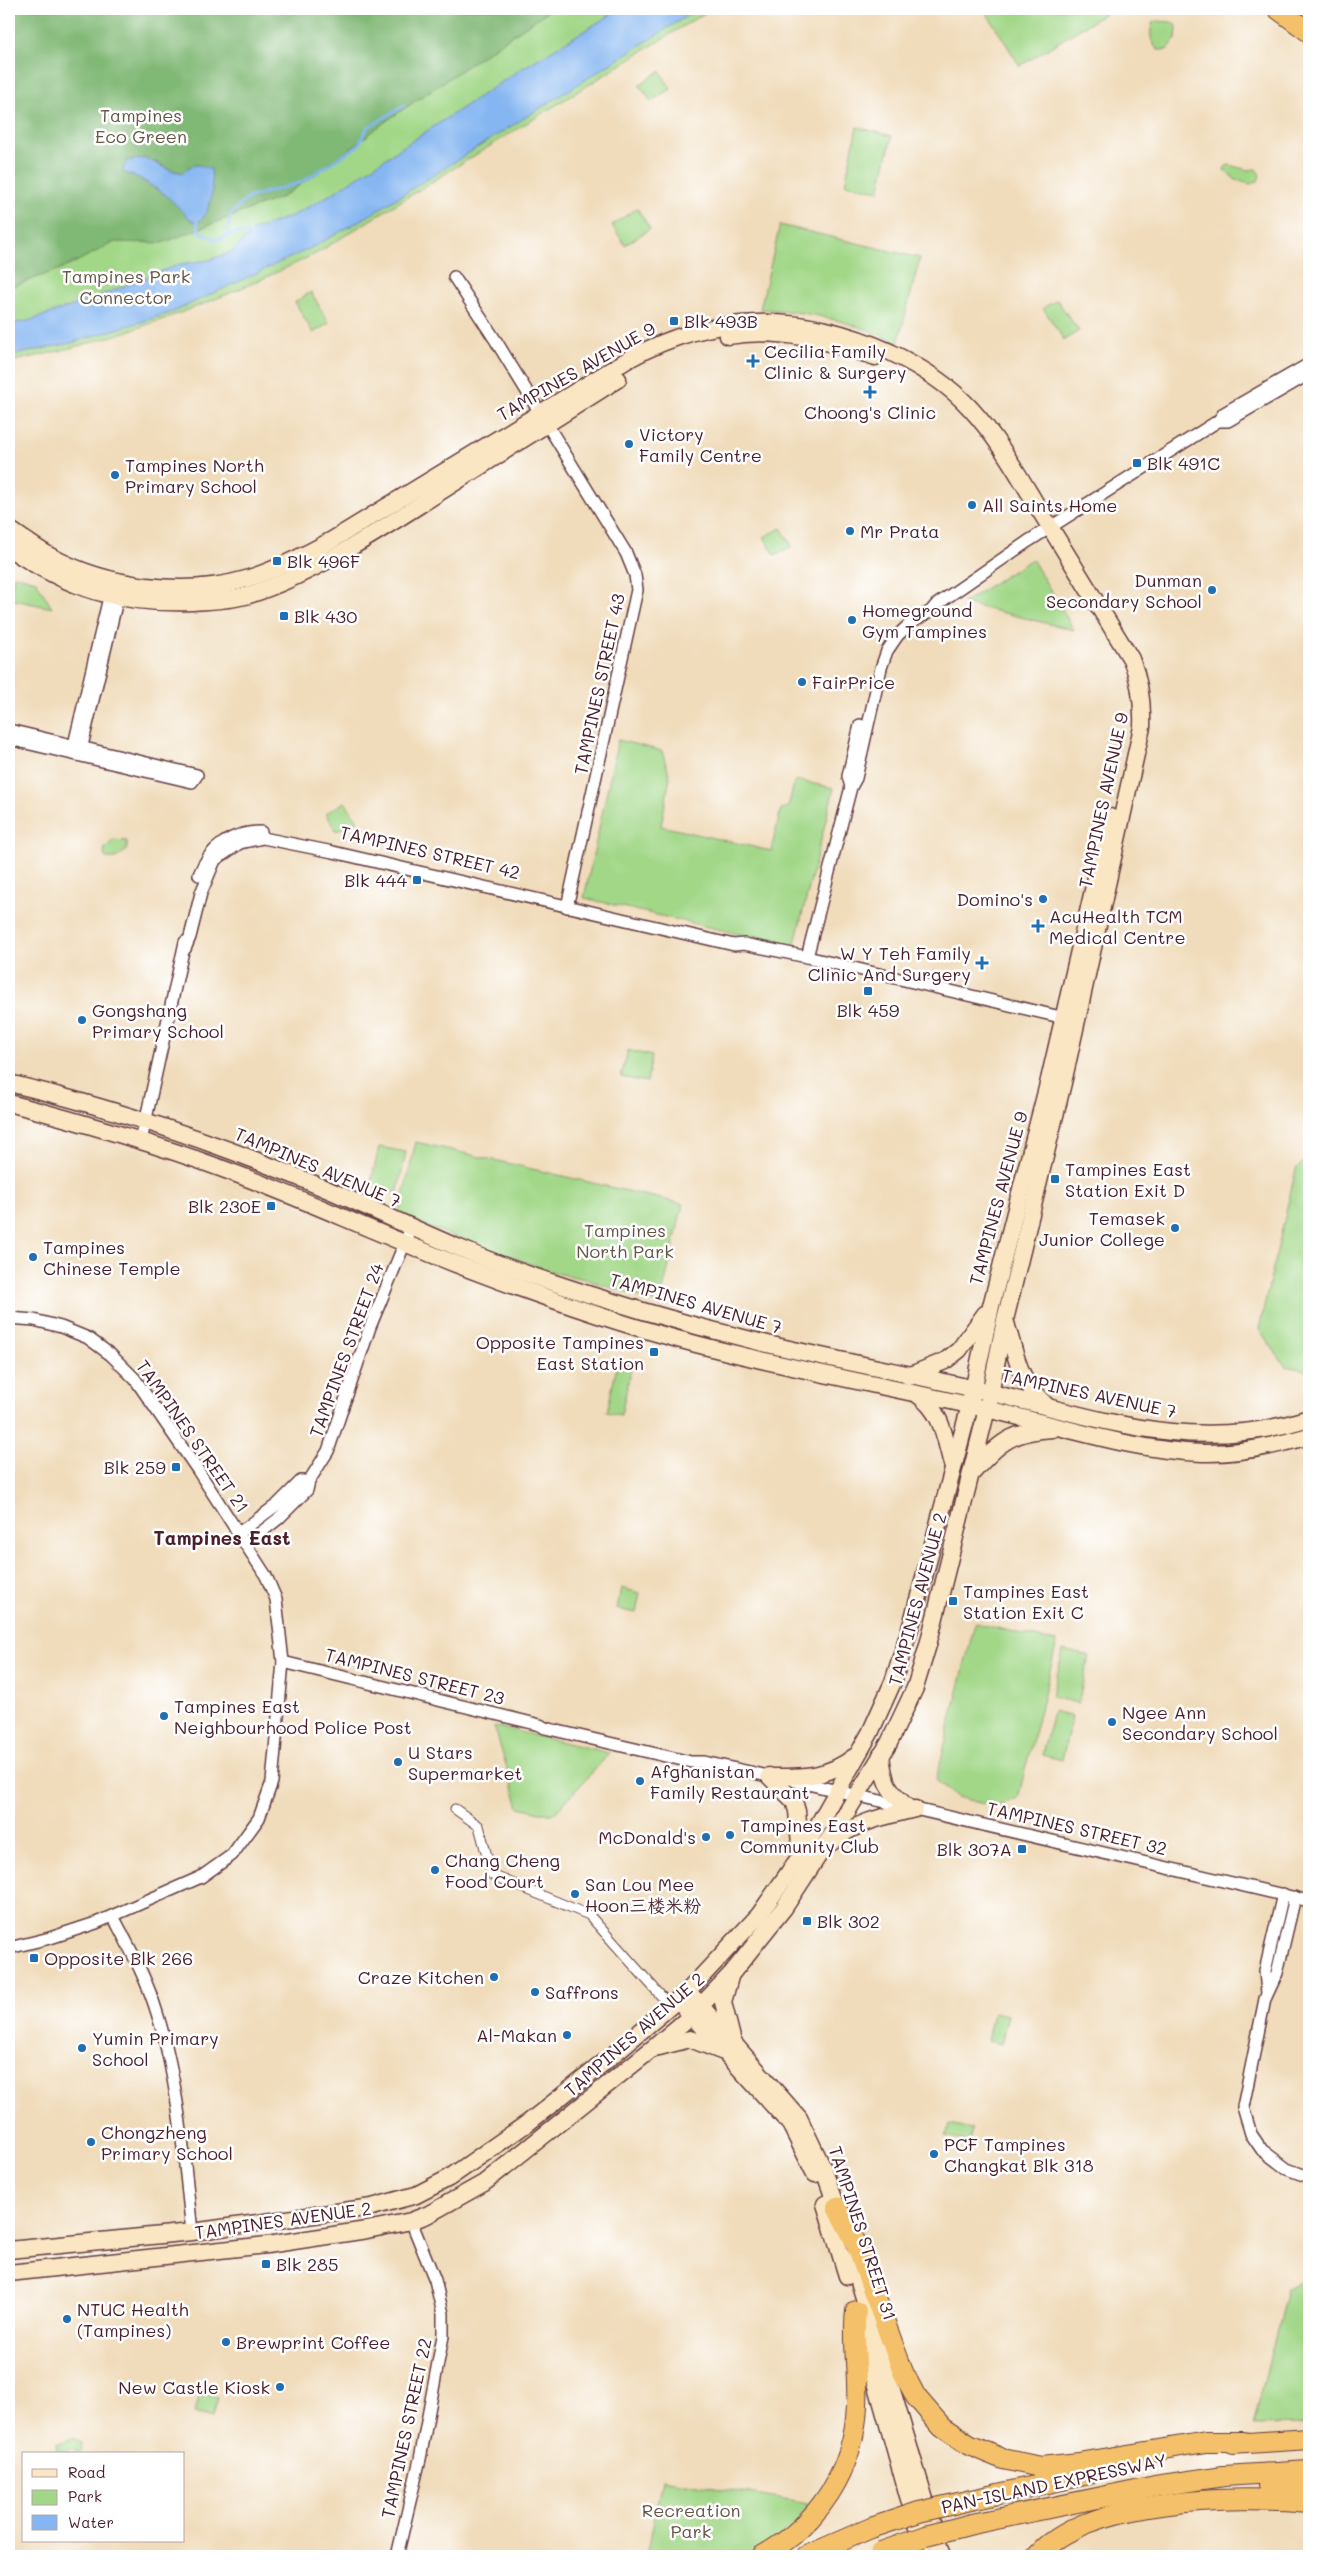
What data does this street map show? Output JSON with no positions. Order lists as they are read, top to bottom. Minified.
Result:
{"streets":{"highway":["PAN-ISLAND EXPRESSWAY"],"main road":["TAMPINES AVENUE 9","TAMPINES AVENUE 7","TAMPINES AVENUE 2","TAMPINES STREET 31"],"street":["TAMPINES STREET 43","TAMPINES STREET 42","TAMPINES STREET 24","TAMPINES STREET 21","TAMPINES STREET 23","TAMPINES STREET 32","TAMPINES STREET 22"]},"crossings":[["TAMPINES AVENUE 9","TAMPINES STREET 43"],["TAMPINES AVENUE 9","TAMPINES STREET 42"],["TAMPINES AVENUE 9","TAMPINES AVENUE 7"],["TAMPINES AVENUE 9","TAMPINES AVENUE 2"],["TAMPINES STREET 43","TAMPINES STREET 42"],["TAMPINES STREET 42","TAMPINES AVENUE 7"],["TAMPINES AVENUE 7","TAMPINES STREET 24"],["TAMPINES AVENUE 7","TAMPINES AVENUE 2"],["TAMPINES STREET 24","TAMPINES STREET 21"],["TAMPINES STREET 21","TAMPINES STREET 23"],["TAMPINES AVENUE 2","TAMPINES STREET 23"],["TAMPINES AVENUE 2","TAMPINES STREET 32"],["TAMPINES AVENUE 2","TAMPINES STREET 31"],["TAMPINES AVENUE 2","TAMPINES STREET 22"],["TAMPINES STREET 23","TAMPINES STREET 32"]],"districts":["Tampines East"],"parks":["Tampines Eco Green","Tampines Park Connector","Tampines North Park","Recreation Park"],"places":{"transit":["Blk 493B","Blk 491C","Blk 496F","Blk 430","Blk 444","Blk 459","Tampines East Station Exit D","Blk 230E","Opposite Tampines East Station","Blk 259","Tampines East Station Exit C","Blk 307A","Blk 302","Opposite Blk 266","Blk 285"],"health":["Cecilia Family Clinic & Surgery","Choong's Clinic","AcuHealth TCM Medical Centre","W Y Teh Family Clinic And Surgery"],"other":["Victory Family Centre","Tampines North Primary School","All Saints Home","Mr Prata","Dunman Secondary School","Homeground Gym Tampines","FairPrice","Domino's","Gongshang Primary School","Temasek Junior College","Tampines Chinese Temple","Tampines East Neighbourhood Police Post","Ngee Ann Secondary School","U Stars Supermarket","Afghanistan Family Restaurant","Tampines East Community Club","McDonald's","Chang Cheng Food Court","San Lou Mee Hoon三楼米粉","Craze Kitchen","Saffrons","Al-Makan","Yumin Primary School","Chongzheng Primary School","PCF Tampines Changkat Blk 318","NTUC Health (Tampines)","Brewprint Coffee","New Castle Kiosk"]},"legend":["Road","Park","Water"]}
